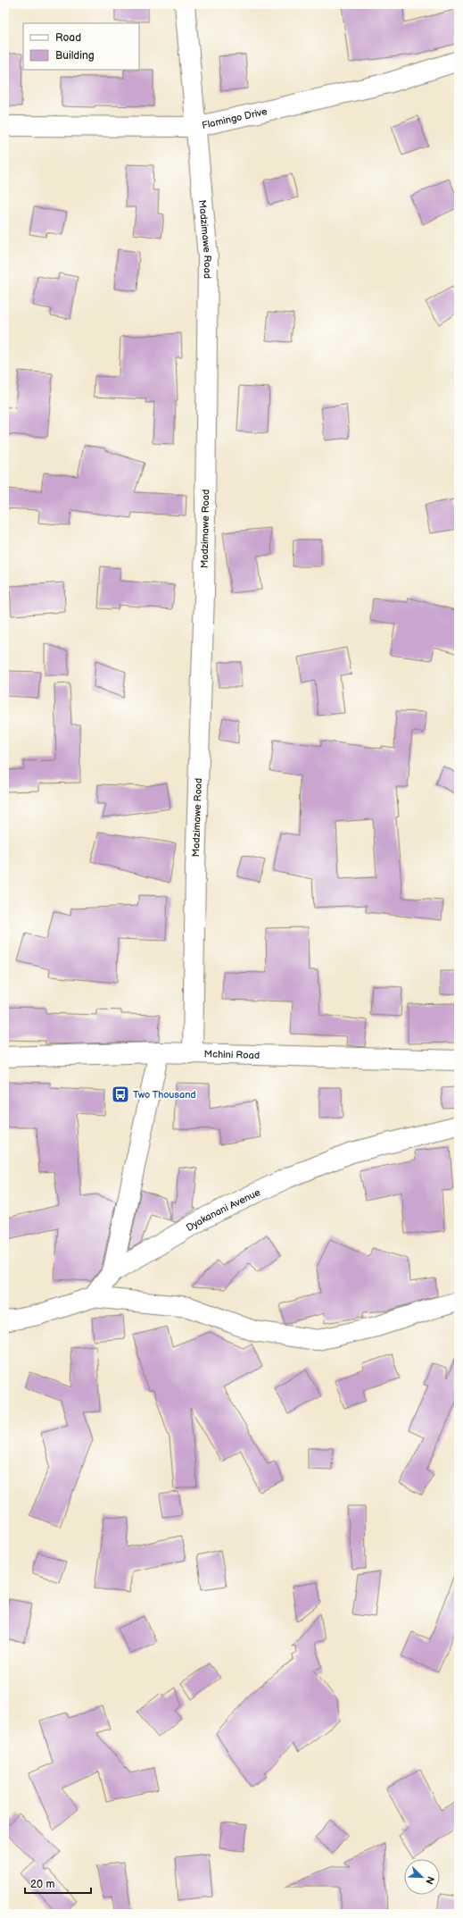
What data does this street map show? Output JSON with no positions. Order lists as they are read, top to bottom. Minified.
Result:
{"streets":{"street":["Flamingo Drive","Madzimawe Road","Mchini Road","Dyakanani Avenue"]},"crossings":[["Flamingo Drive","Madzimawe Road"],["Madzimawe Road","Mchini Road"]],"places":{"bus stop":["Two Thousand"]},"legend":["Road","Building"],"scale_bar":"20 m","north":"bottom right"}
